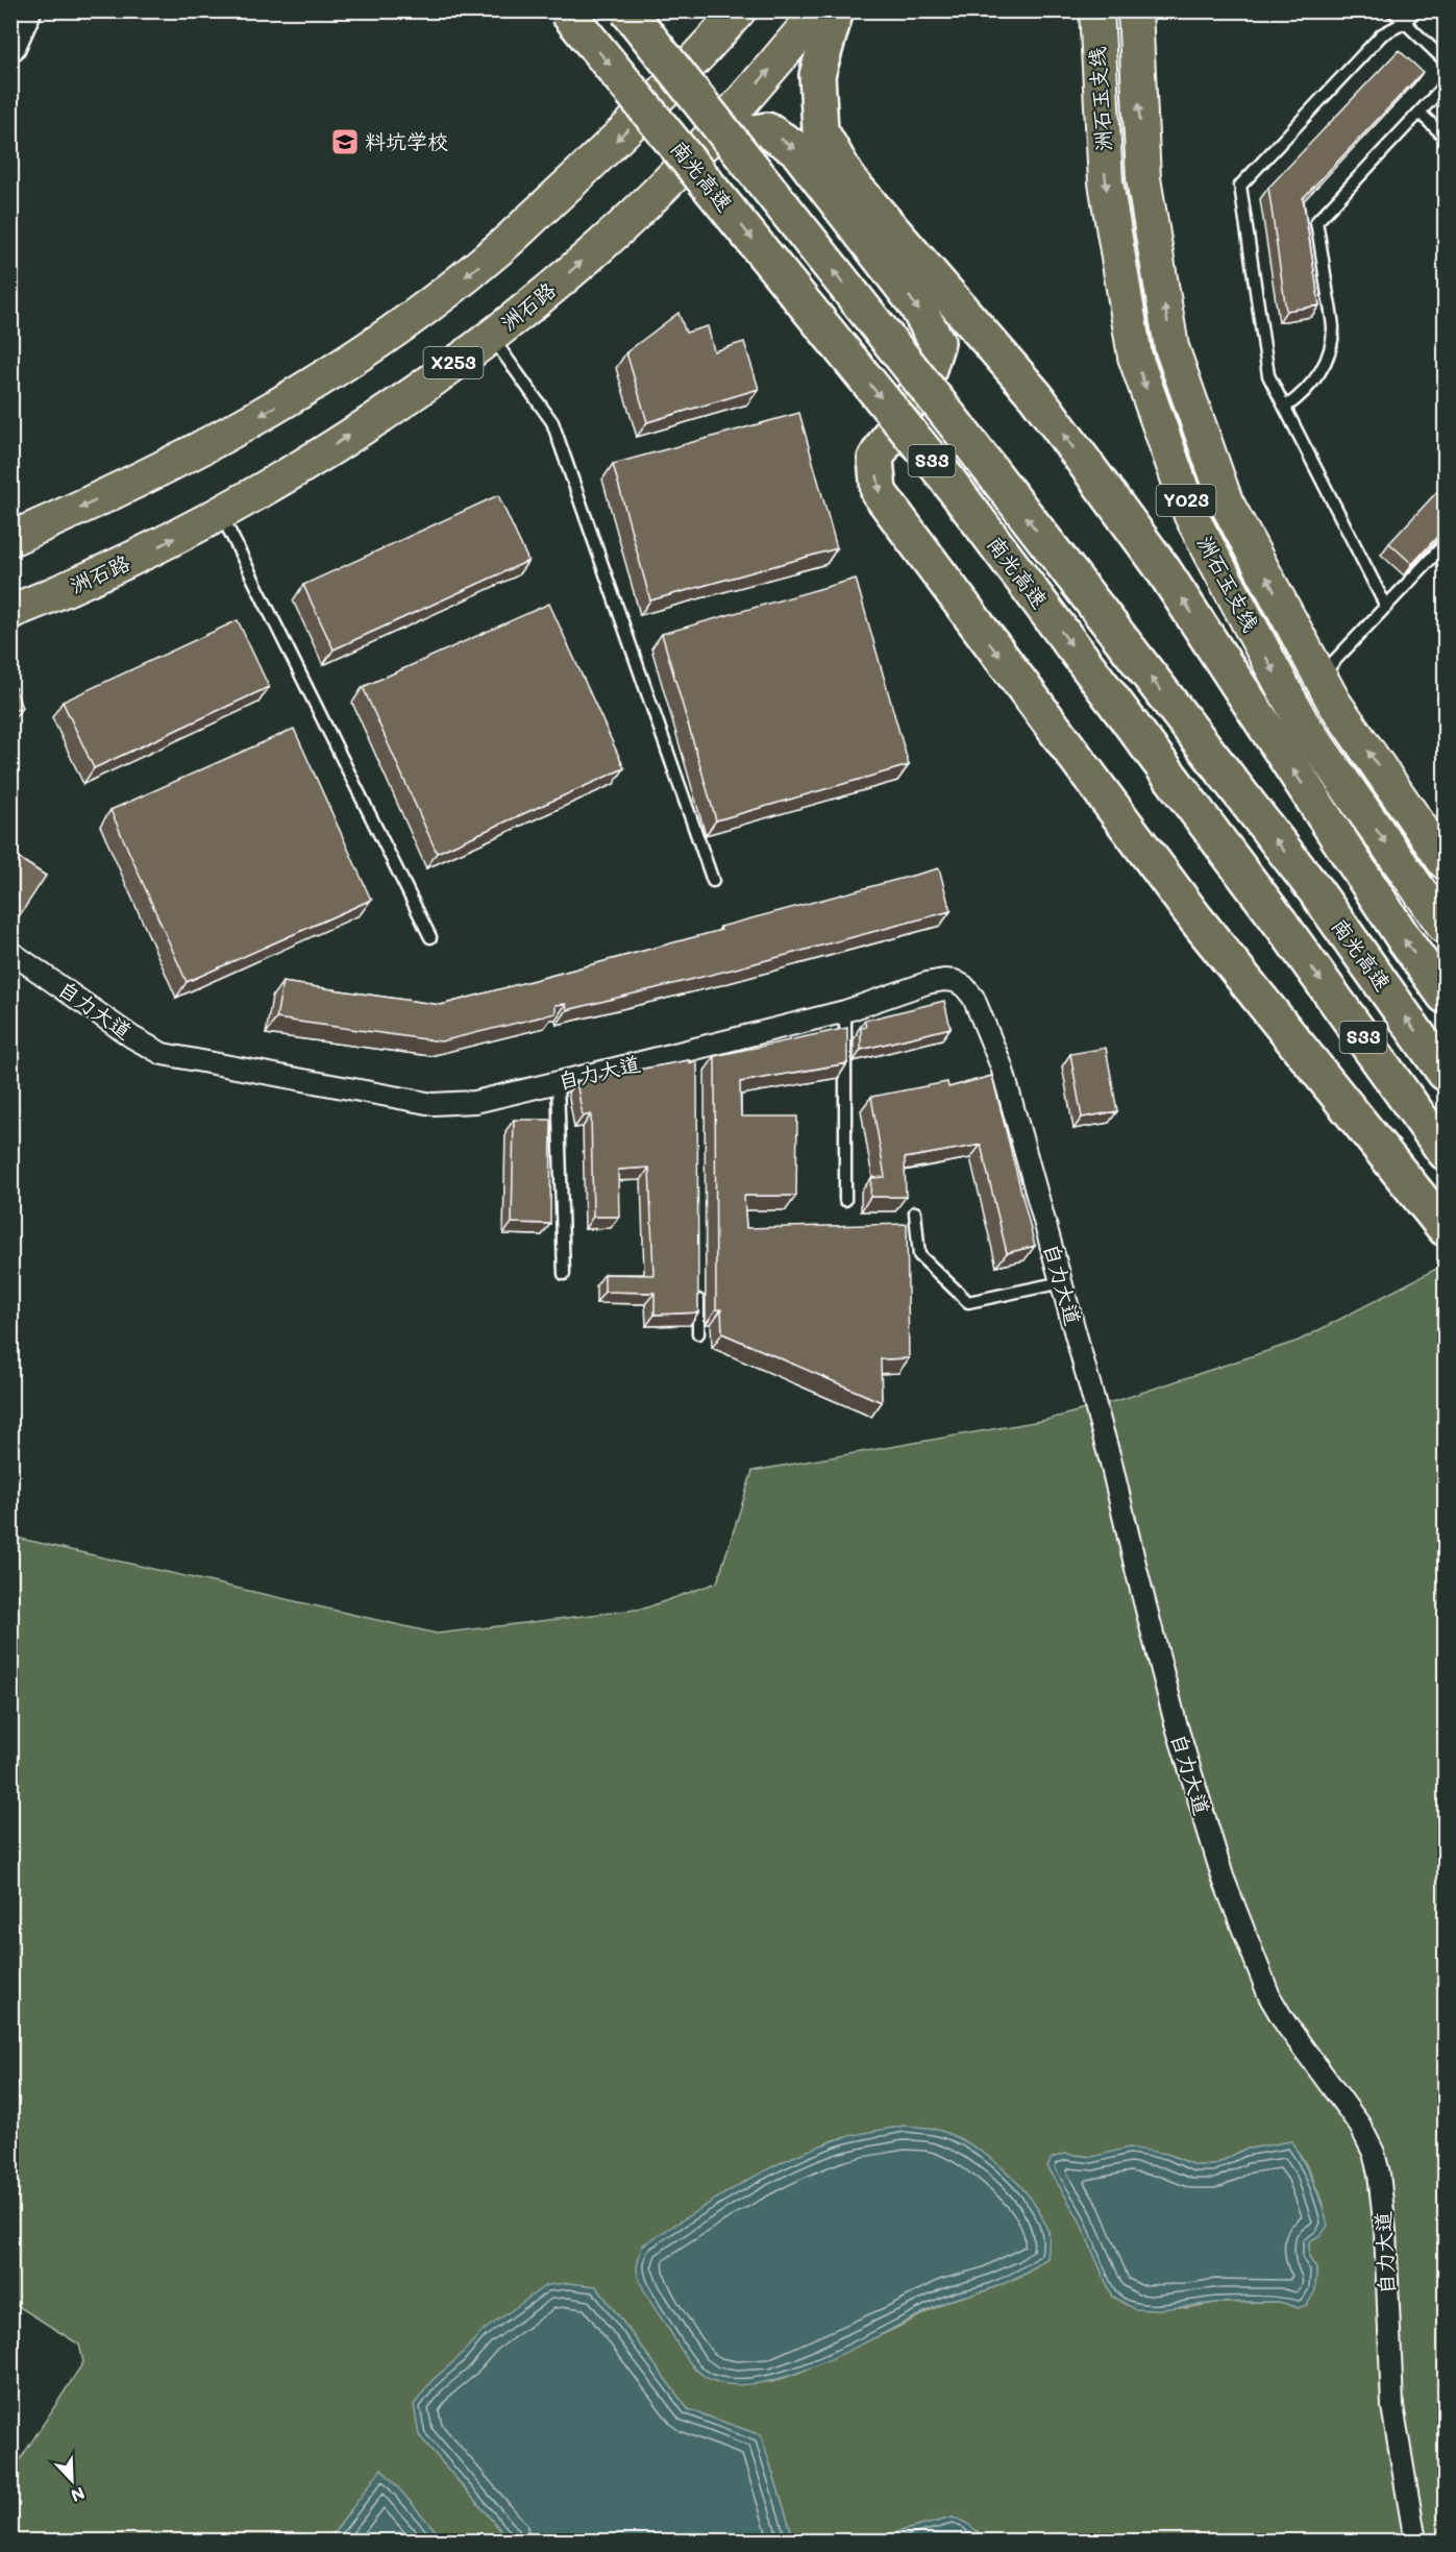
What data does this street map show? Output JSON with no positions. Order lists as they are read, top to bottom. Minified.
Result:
{"streets":{"highway":["南光高速","S33"],"main road":["洲石玉支线","洲石路","X253","Y023"],"street":["自力大道"]},"places":{"school or university":["料坑学校"]},"north":"bottom right"}
